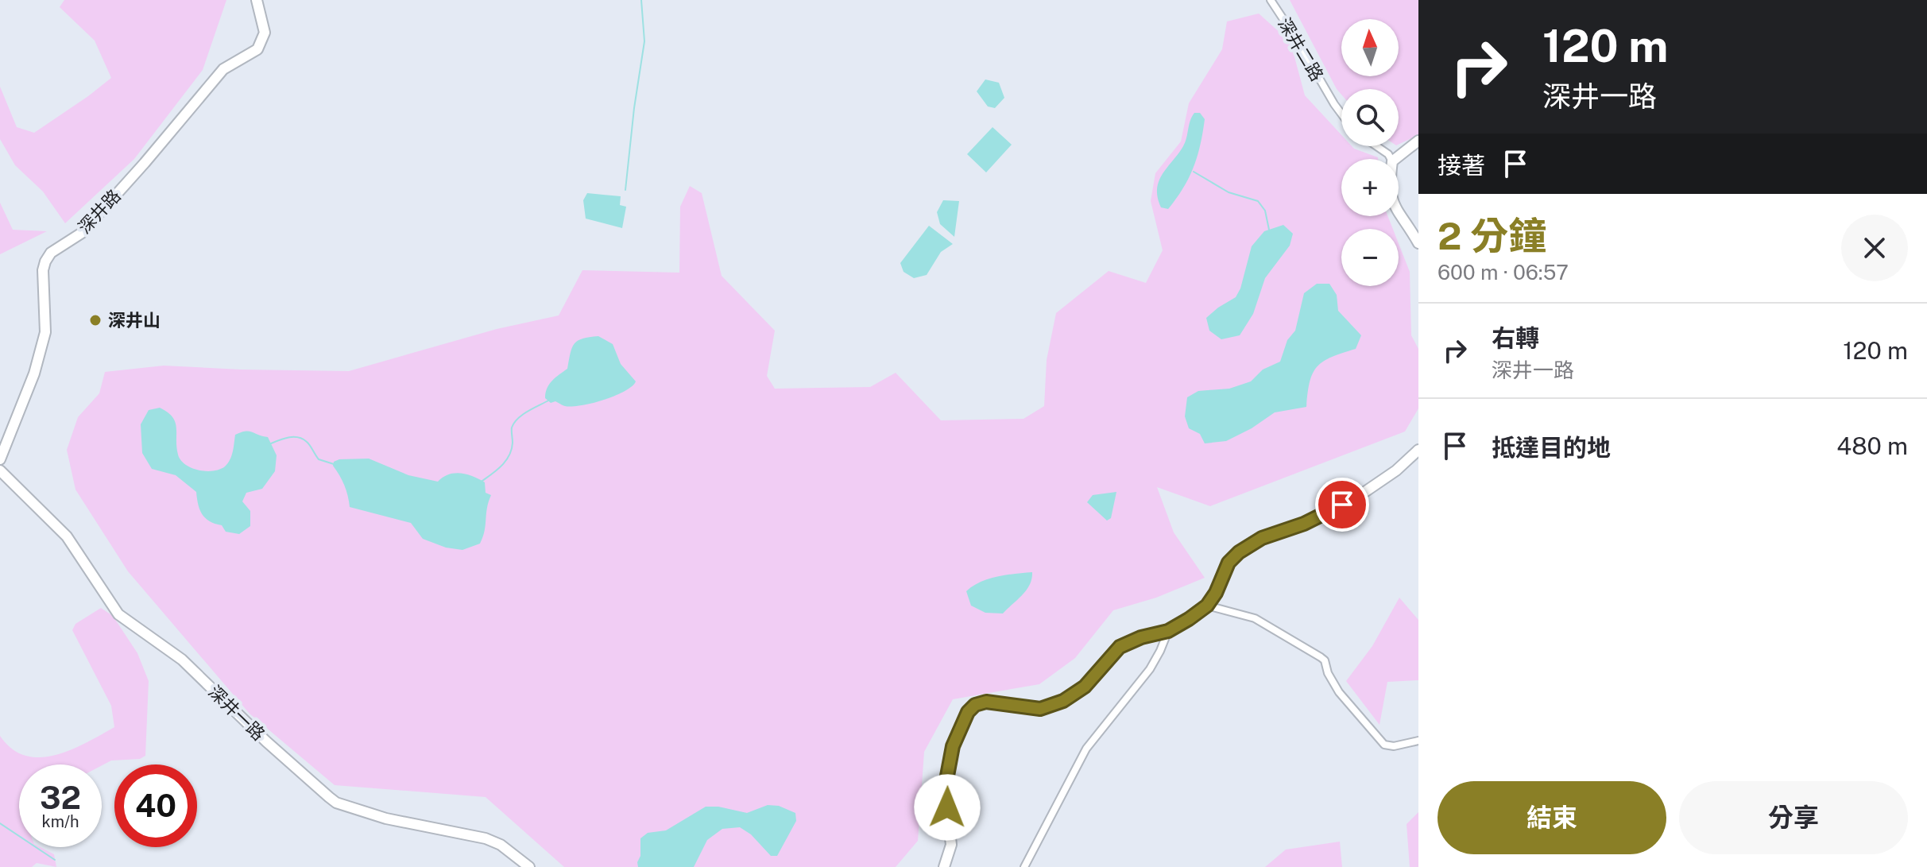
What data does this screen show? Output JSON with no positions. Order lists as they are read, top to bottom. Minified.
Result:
{"streets":{"street":["深井二路","深井路","深井一路"]},"places":["深井山"],"north":"top","page":{"turn":["120 m","深井一路"],"map_buttons":["+","−"],"then":"接著","heading":["2 分鐘","600 m · 06:57"],"list":[{"name":"右轉","note":"深井一路","value":"120 m"},{"name":"抵達目的地","value":"480 m"}],"speed":"32 km/h","limit":"40","buttons":["結束","分享"]}}
